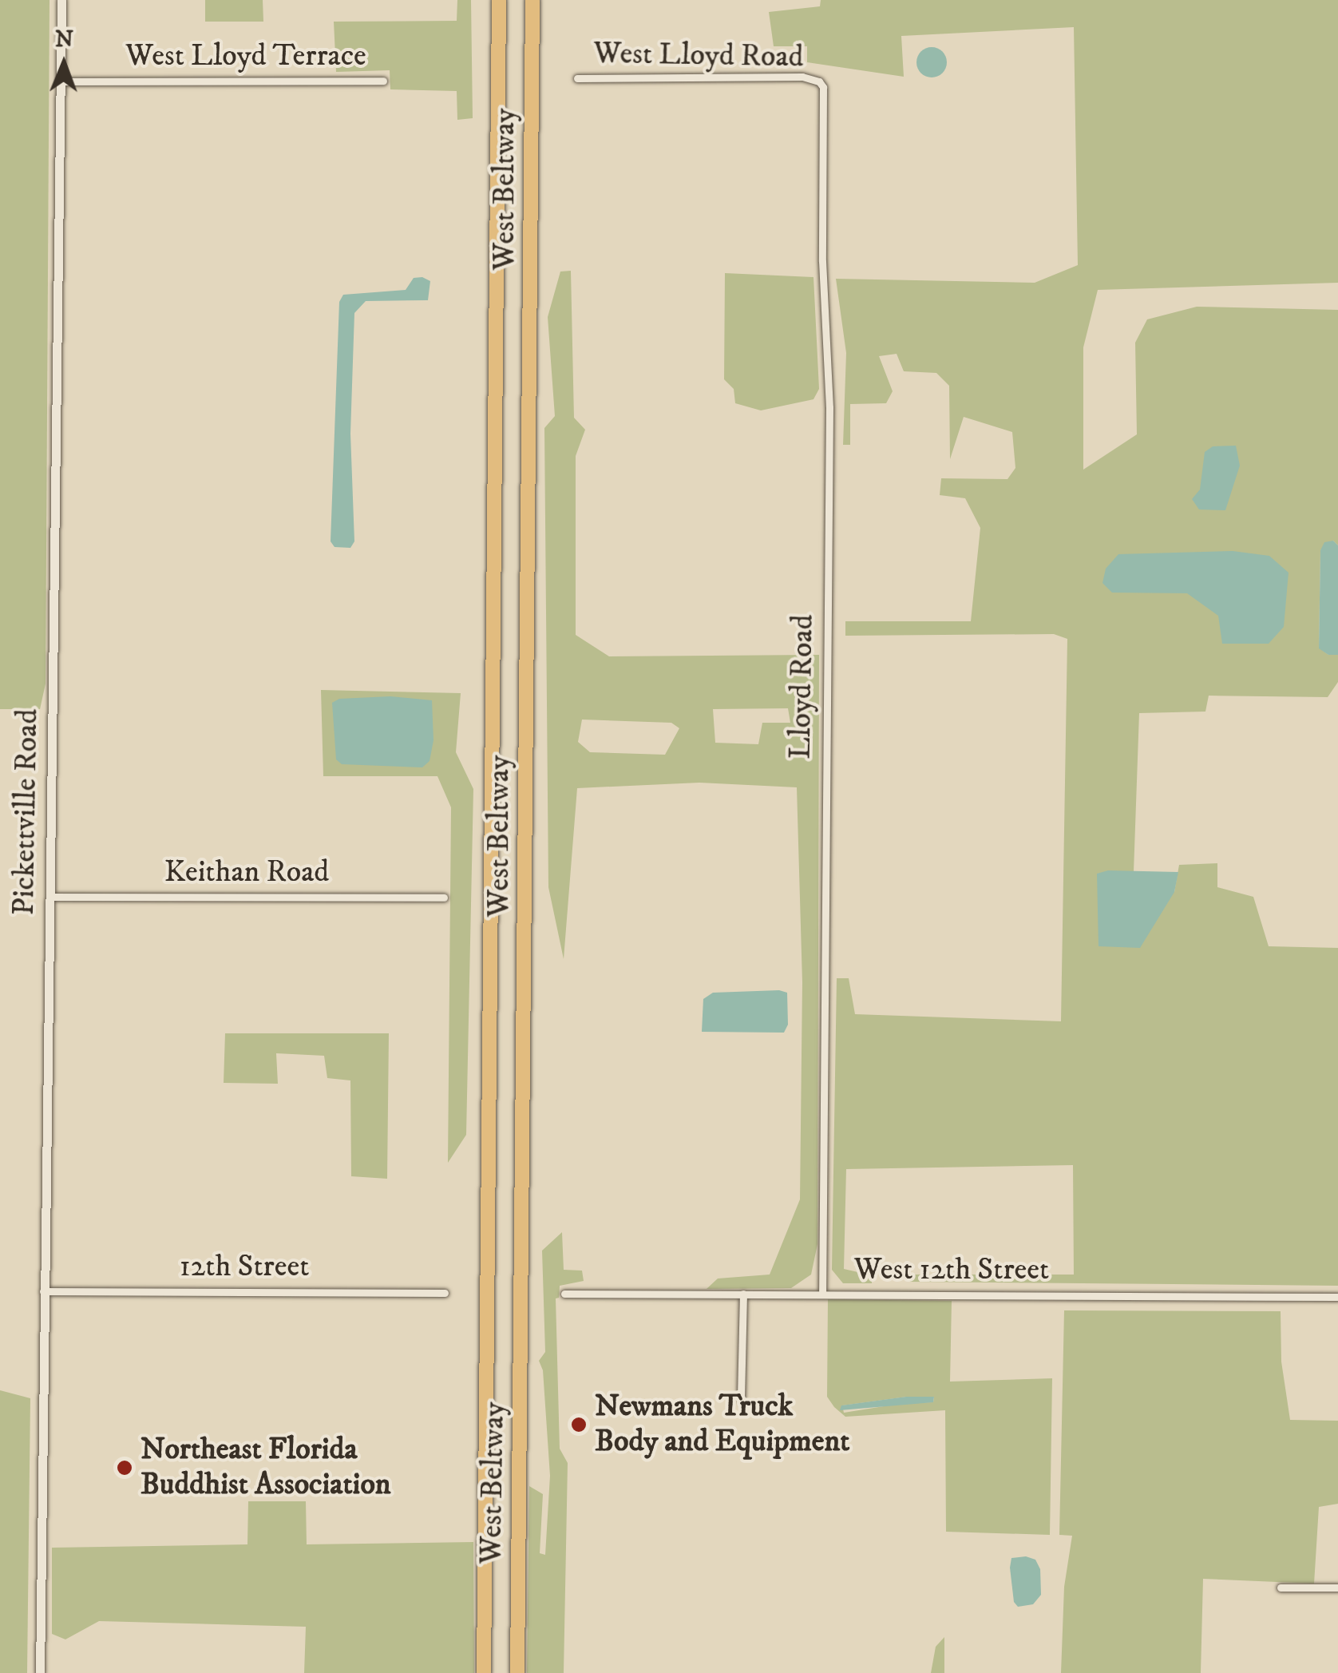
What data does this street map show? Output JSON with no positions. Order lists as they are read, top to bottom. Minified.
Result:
{"streets":{"highway":["West Beltway"],"street":["West Lloyd Road","West Lloyd Terrace","Lloyd Road","Pickettville Road","Keithan Road","12th Street","West 12th Street"]},"crossings":[["West Lloyd Road","Lloyd Road"],["West Lloyd Terrace","Pickettville Road"],["Lloyd Road","West 12th Street"],["Pickettville Road","Keithan Road"],["Pickettville Road","12th Street"]],"places":["Newmans Truck Body and Equipment","Northeast Florida Buddhist Association"],"north":"top"}
